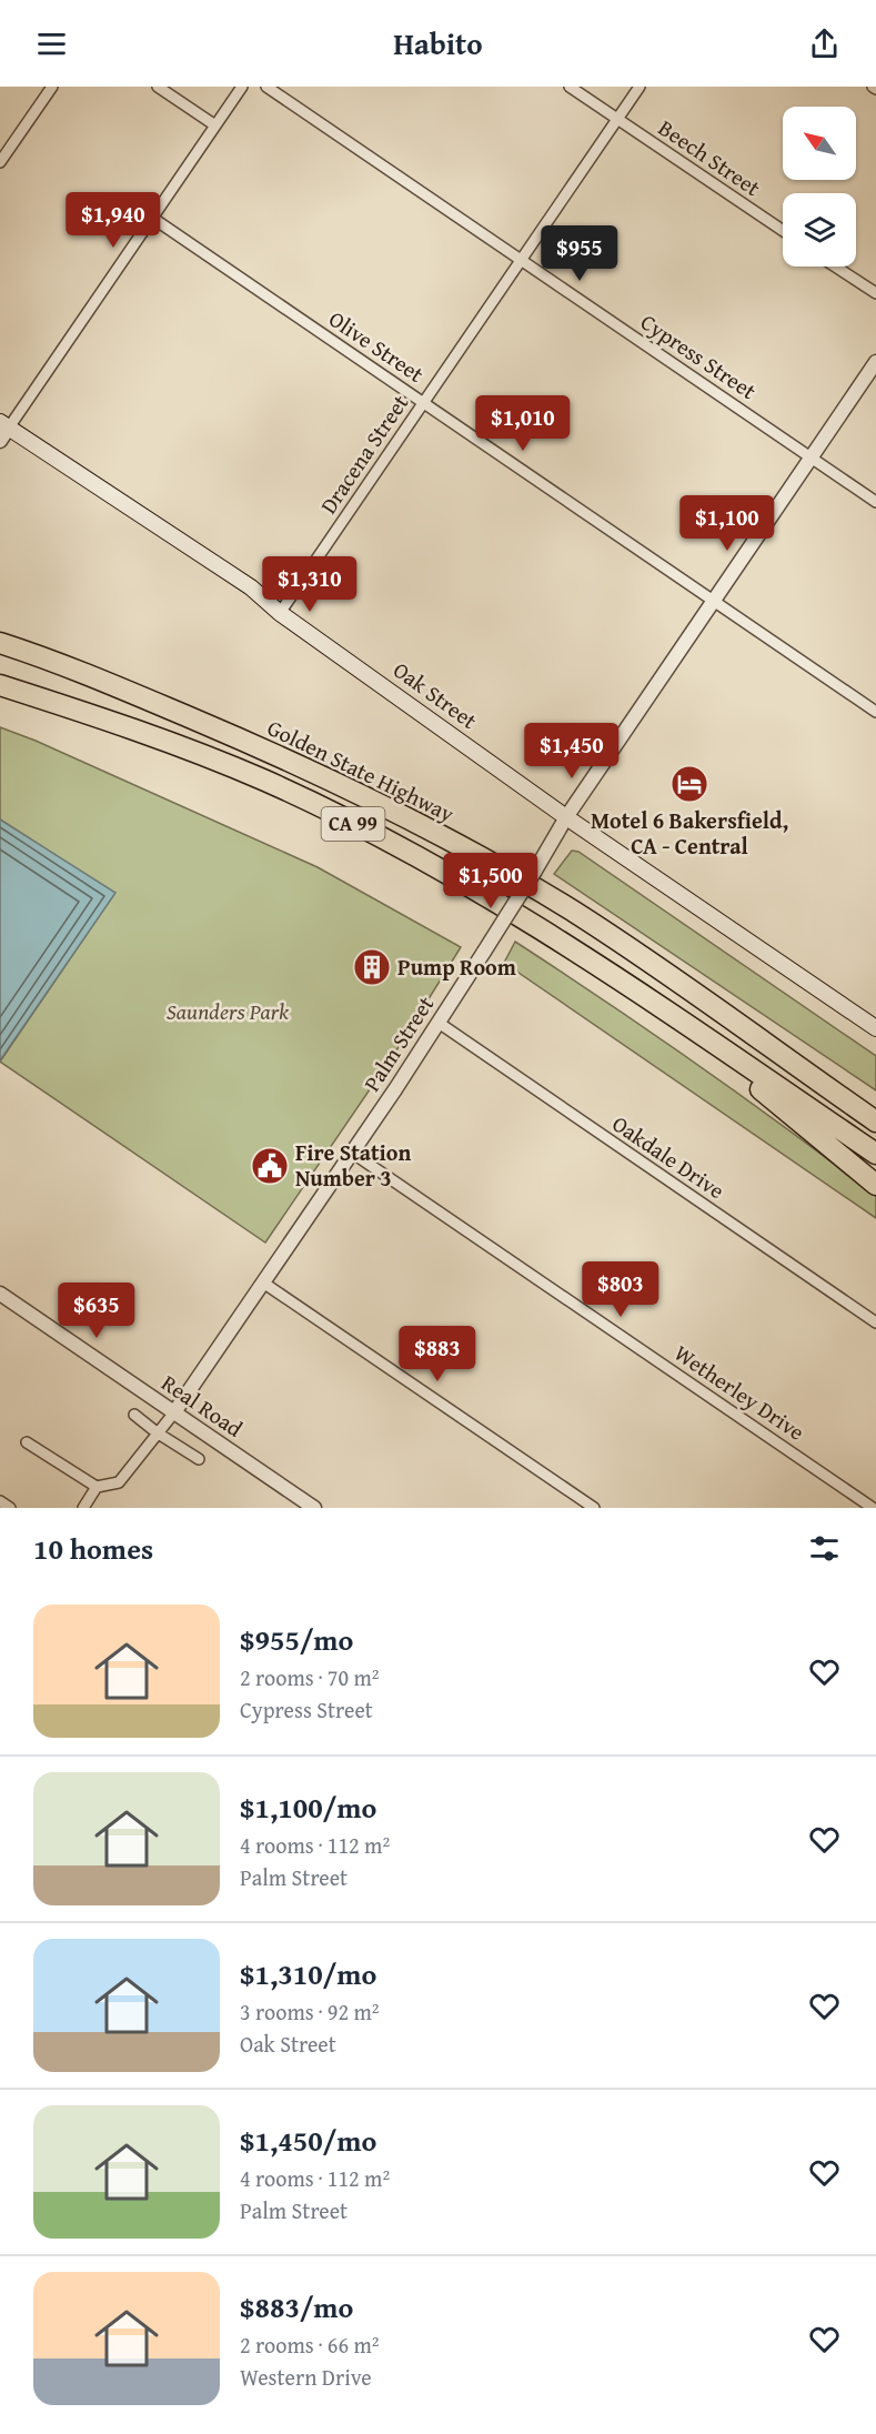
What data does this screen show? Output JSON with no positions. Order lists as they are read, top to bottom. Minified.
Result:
{"streets":{"highway":["Golden State Highway","CA 99"],"main road":["Oak Street"],"street":["Beech Street","Olive Street","Cypress Street","Dracena Street","Palm Street","Oakdale Drive","Wetherley Drive","Real Road"]},"crossings":[["Beech Street","Dracena Street"],["Olive Street","Dracena Street"],["Olive Street","Palm Street"],["Cypress Street","Dracena Street"],["Cypress Street","Palm Street"],["Dracena Street","Oak Street"],["Oak Street","Palm Street"],["Palm Street","Oakdale Drive"],["Palm Street","Wetherley Drive"],["Palm Street","Real Road"]],"parks":["Saunders Park"],"places":{"hotel":["Motel 6 Bakersfield, CA - Central"],"building":["Pump Room"],"public building":["Fire Station Number 3"]},"north":"top left","page":{"header":"Habito","price":["$1,940","$955","$1,010","$1,100","$1,310","$1,450","$1,500","$803","$635","$883"],"heading":"10 homes","list":[{"name":"$955/mo","note":"2 rooms · 70 m² · Cypress Street"},{"name":"$1,100/mo","note":"4 rooms · 112 m² · Palm Street"},{"name":"$1,310/mo","note":"3 rooms · 92 m² · Oak Street"},{"name":"$1,450/mo","note":"4 rooms · 112 m² · Palm Street"},{"name":"$883/mo","note":"2 rooms · 66 m² · Western Drive"}]}}
